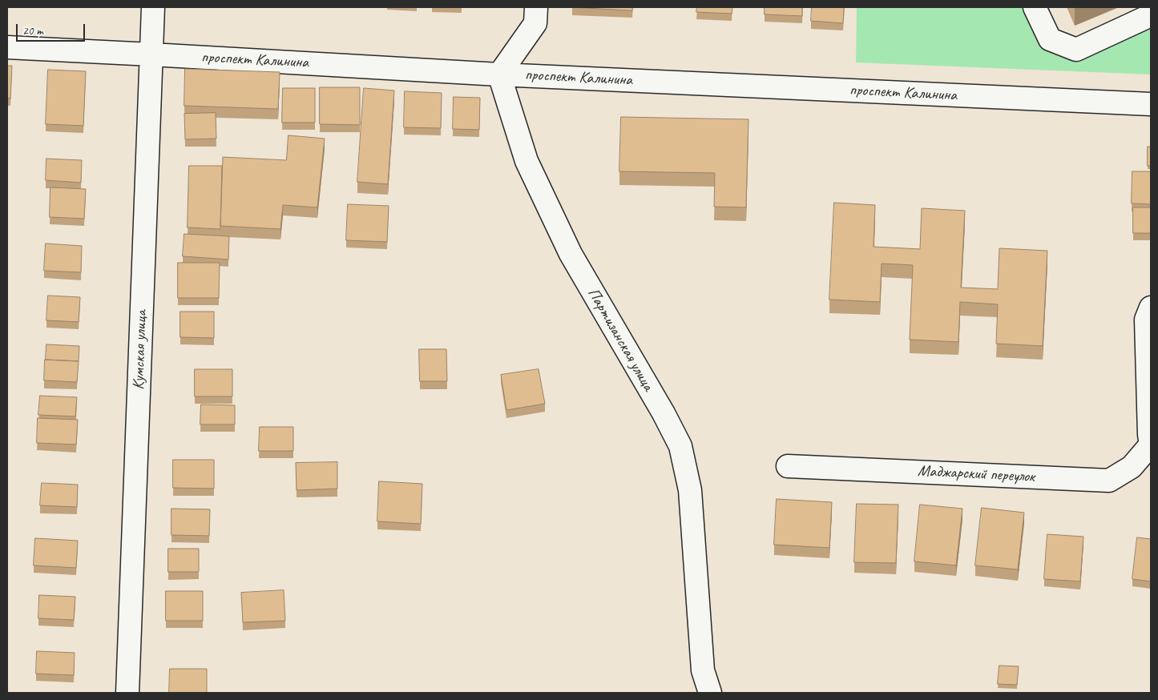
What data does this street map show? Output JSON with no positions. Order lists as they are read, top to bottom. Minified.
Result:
{"streets":{"street":["проспект Калинина","Партизанская улица","Кумская улица","Маджарский переулок"]},"crossings":[["проспект Калинина","Партизанская улица"],["проспект Калинина","Кумская улица"]],"scale_bar":"20 m"}
